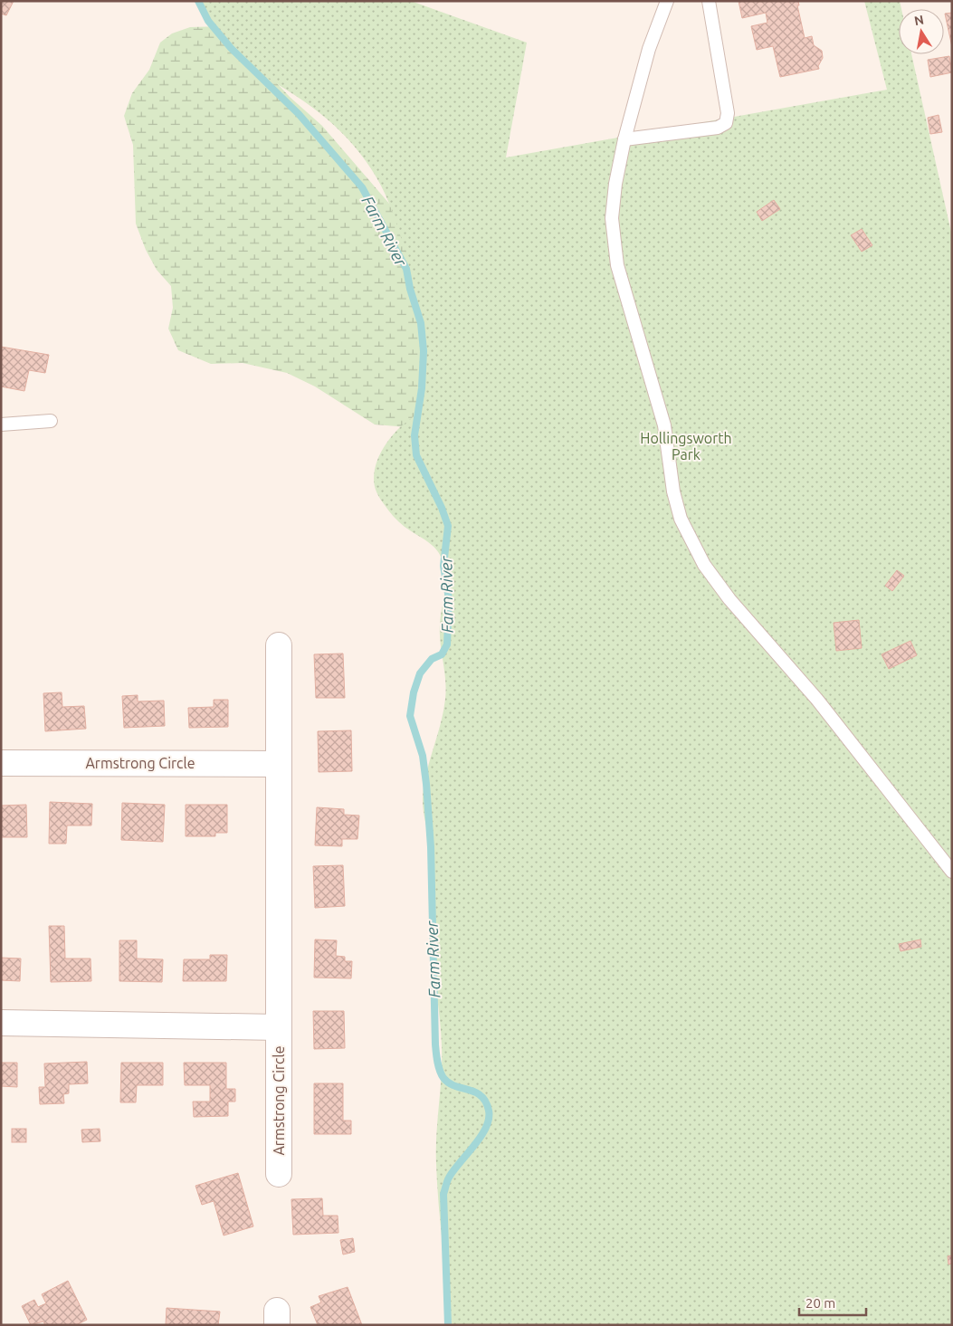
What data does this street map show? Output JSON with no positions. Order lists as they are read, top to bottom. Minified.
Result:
{"streets":{"street":["Armstrong Circle"]},"water":["Farm River"],"parks":["Hollingsworth Park"],"scale_bar":"20 m","north":"top"}
